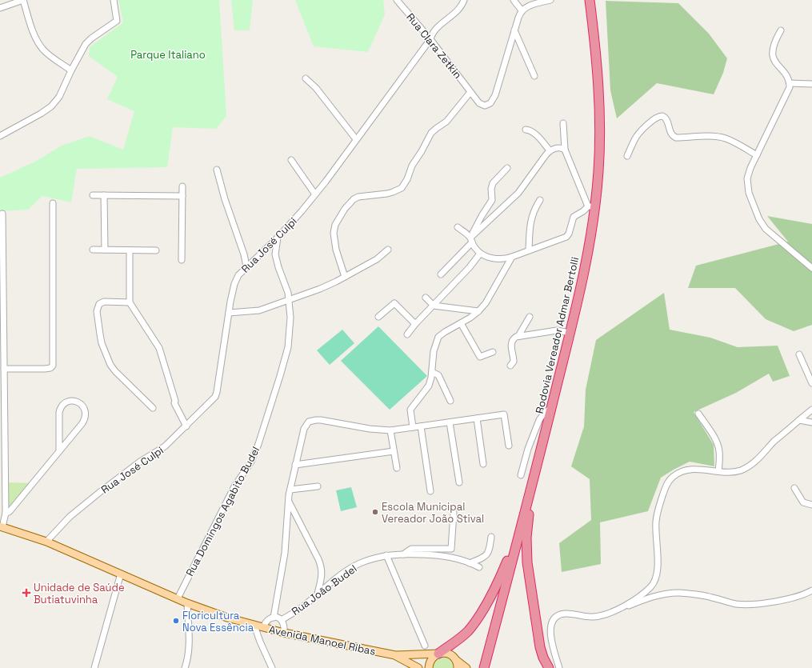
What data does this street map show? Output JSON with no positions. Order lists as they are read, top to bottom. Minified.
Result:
{"streets":{"highway":["Rodovia Vereador Admar Bertolli"],"main road":["Avenida Manoel Ribas"],"street":["Rua Clara Zetkin","Rua José Culpi","Rua Domingos Agabito Budel","Rua João Budel"]},"crossings":[["Rua Clara Zetkin","Rua José Culpi"],["Rua José Culpi","Rua Domingos Agabito Budel"],["Rua José Culpi","Avenida Manoel Ribas"],["Rua Domingos Agabito Budel","Avenida Manoel Ribas"]],"parks":["Parque Italiano"],"places":{"other":["Escola Municipal Vereador João Stival","Floricultura Nova Essência"],"health":["Unidade de Saúde Butiatuvinha"]}}
